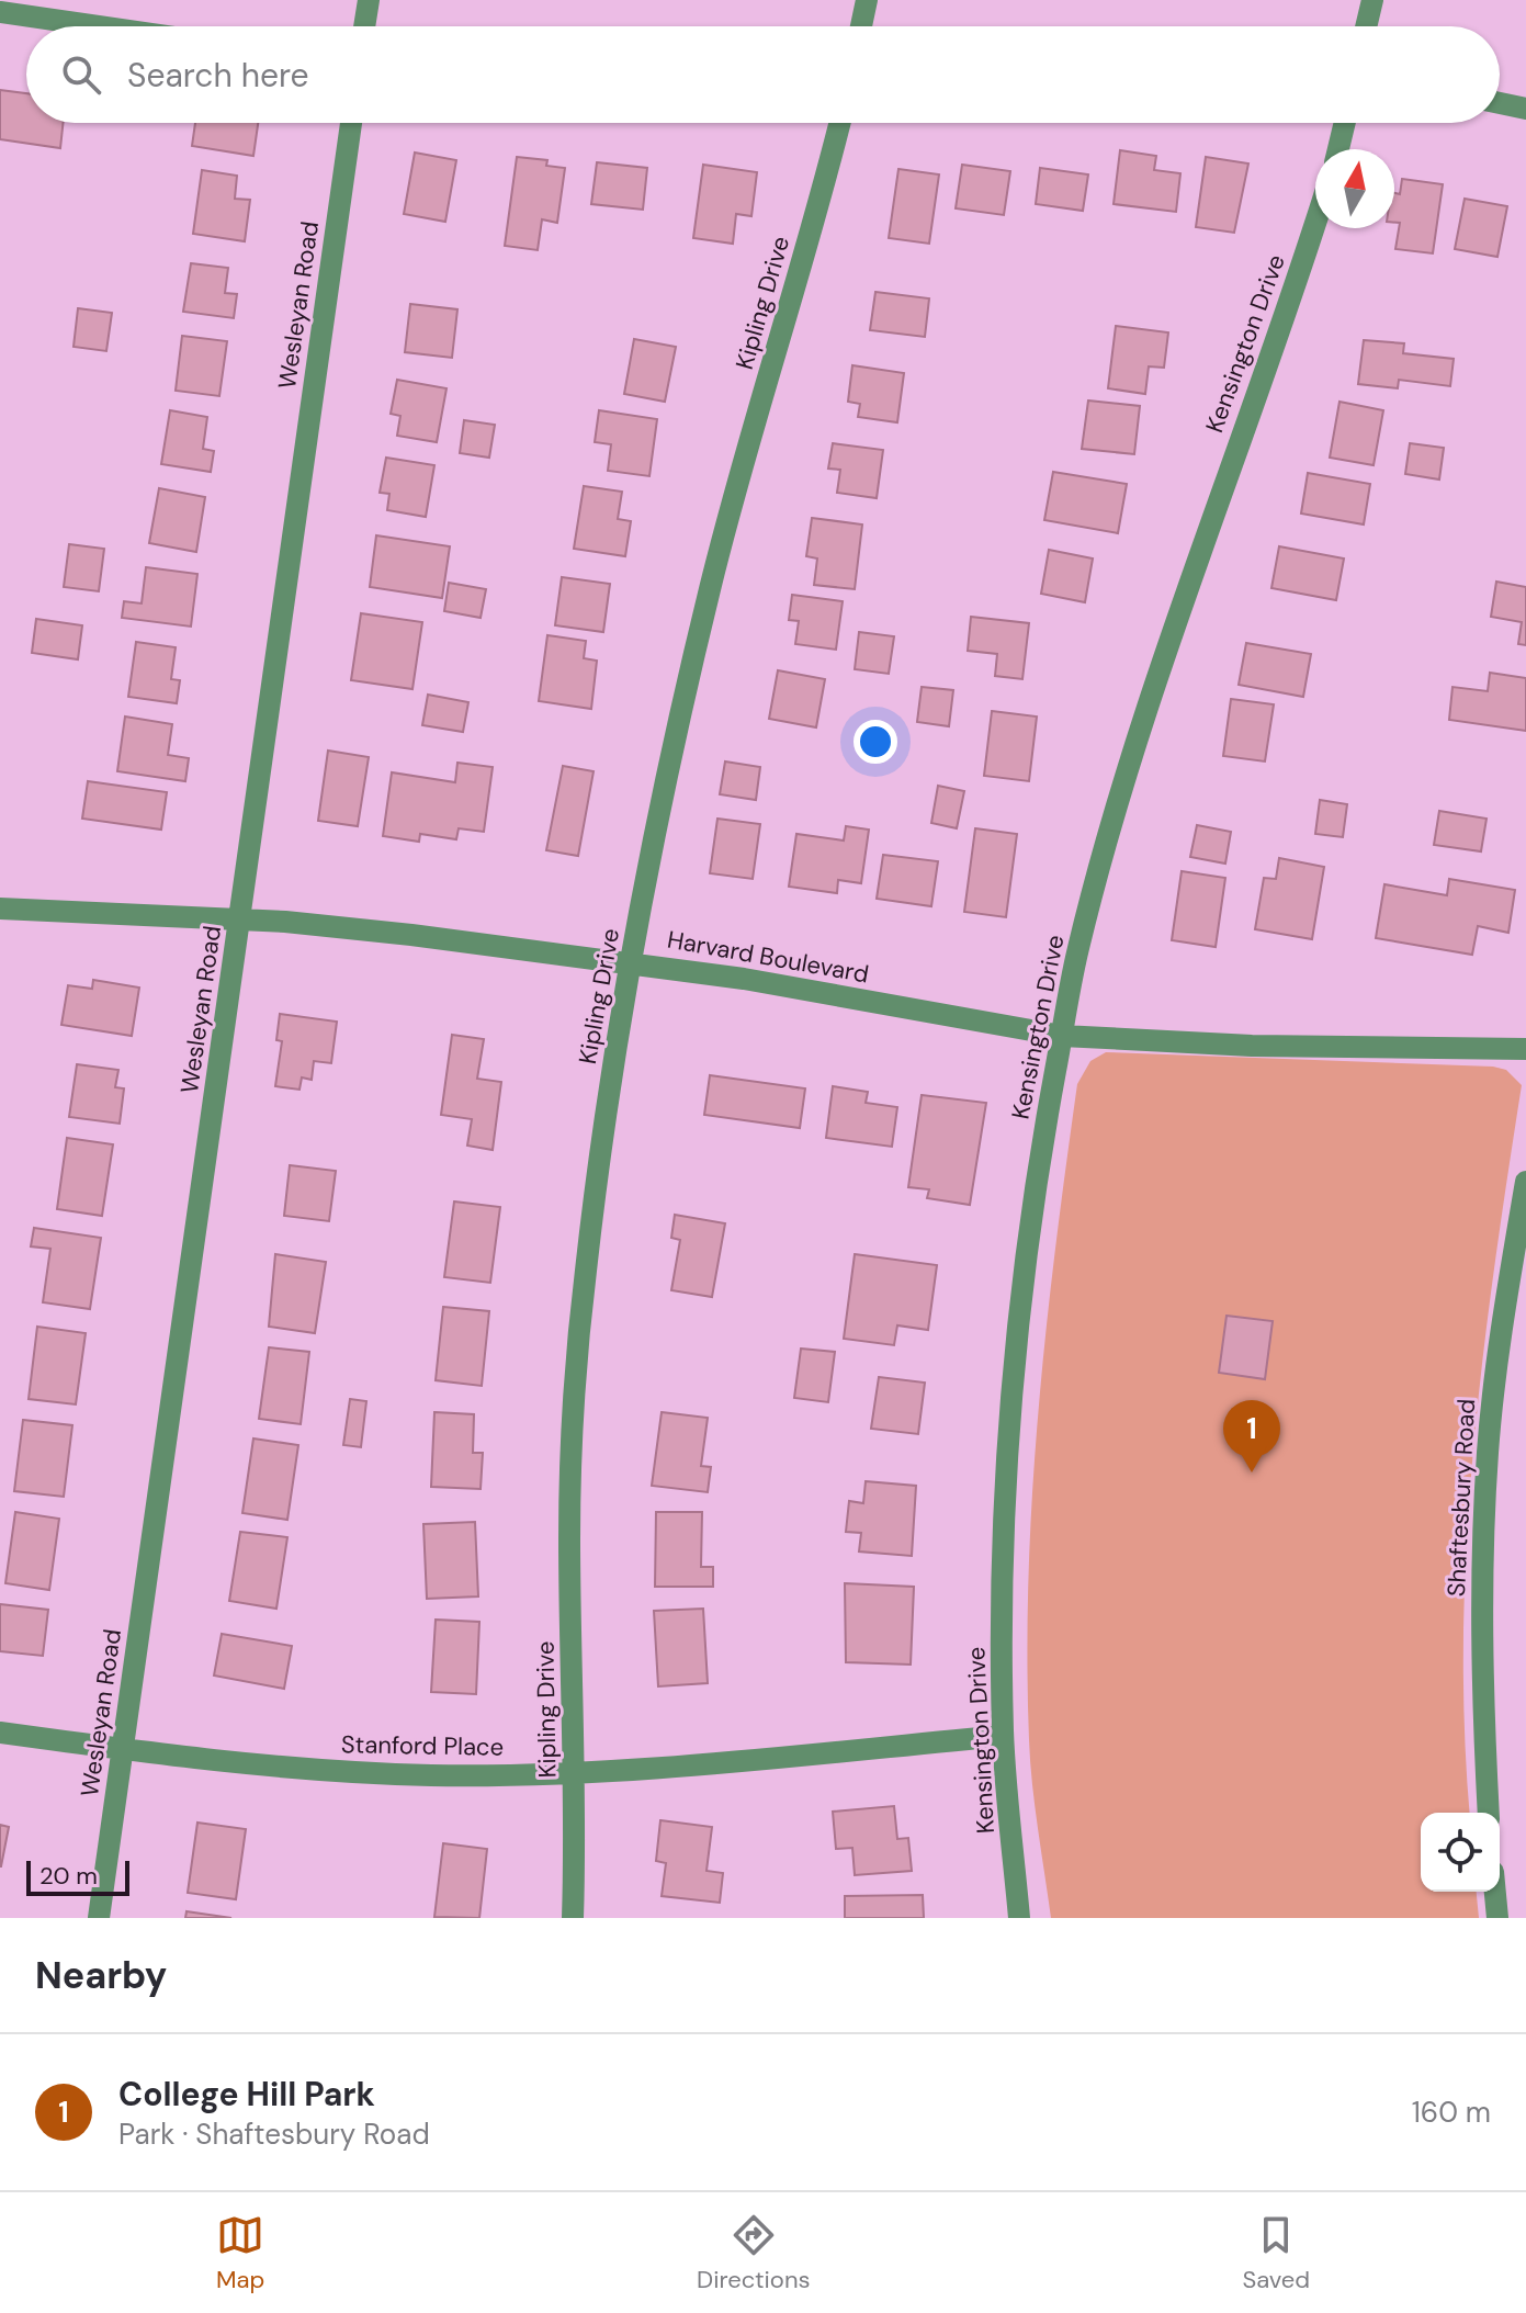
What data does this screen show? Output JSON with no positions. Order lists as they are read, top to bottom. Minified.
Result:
{"streets":{"street":["Kipling Drive","Wesleyan Road","Kensington Drive","Harvard Boulevard","Shaftesbury Road","Stanford Place"]},"crossings":[["Kipling Drive","Harvard Boulevard"],["Kipling Drive","Stanford Place"],["Wesleyan Road","Harvard Boulevard"],["Wesleyan Road","Stanford Place"],["Kensington Drive","Harvard Boulevard"],["Kensington Drive","Stanford Place"]],"scale_bar":"20 m","north":"top","page":{"search":"Search here","pins":"1","scale":"20 m","heading":"Nearby","list":[{"mark":"1","name":"College Hill Park","note":"Park · Shaftesbury Road","value":"160 m"}],"nav":["Map","Directions","Saved"]}}
